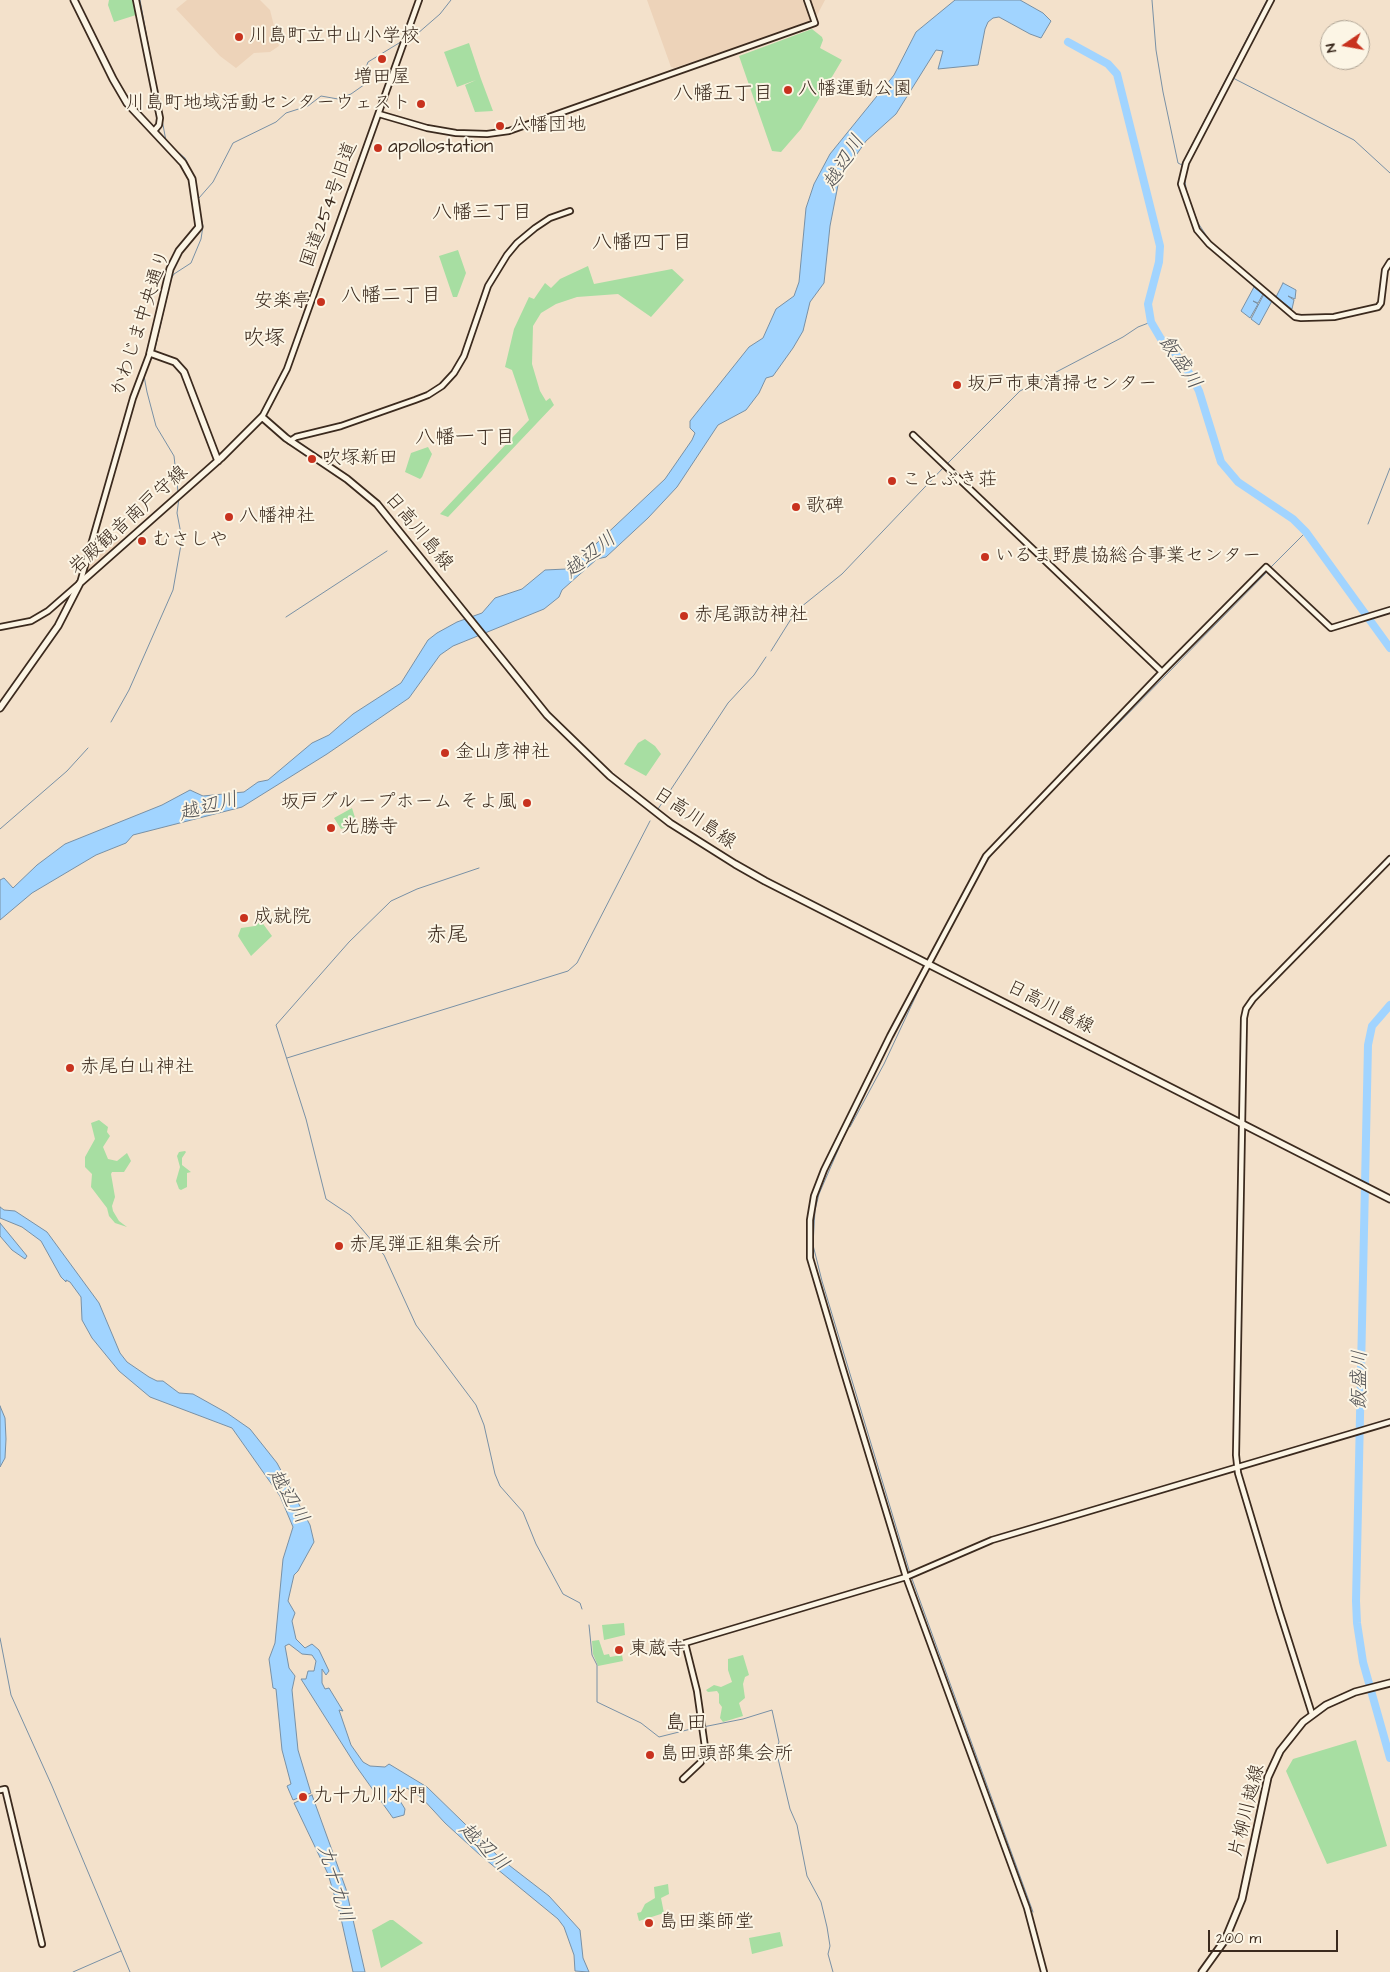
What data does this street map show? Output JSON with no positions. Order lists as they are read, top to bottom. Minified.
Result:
{"streets":{"main road":["かわじま中央通り","岩殿観音南戸守線","日高川島線","片柳川越線"],"street":["国道254号旧道"]},"crossings":[["国道254号旧道","日高川島線"],["かわじま中央通り","岩殿観音南戸守線"]],"districts":["八幡五丁目","八幡三丁目","八幡四丁目","八幡二丁目","吹塚","八幡一丁目","赤尾","島田"],"water":["越辺川","飯盛川","九十九川"],"places":["川島町立中山小学校","増田屋","八幡運動公園","川島町地域活動センターウェスト","八幡団地","apollostation","安楽亭","坂戸市東清掃センター","吹塚新田","ことぶき荘","歌碑","八幡神社","むさしや","いるま野農協総合事業センター","赤尾諏訪神社","金山彦神社","坂戸グループホーム そよ風","光勝寺","成就院","赤尾白山神社","赤尾弾正組集会所","東蔵寺","島田頭部集会所","九十九川水門","島田薬師堂"],"scale_bar":"200 m","north":"left"}
